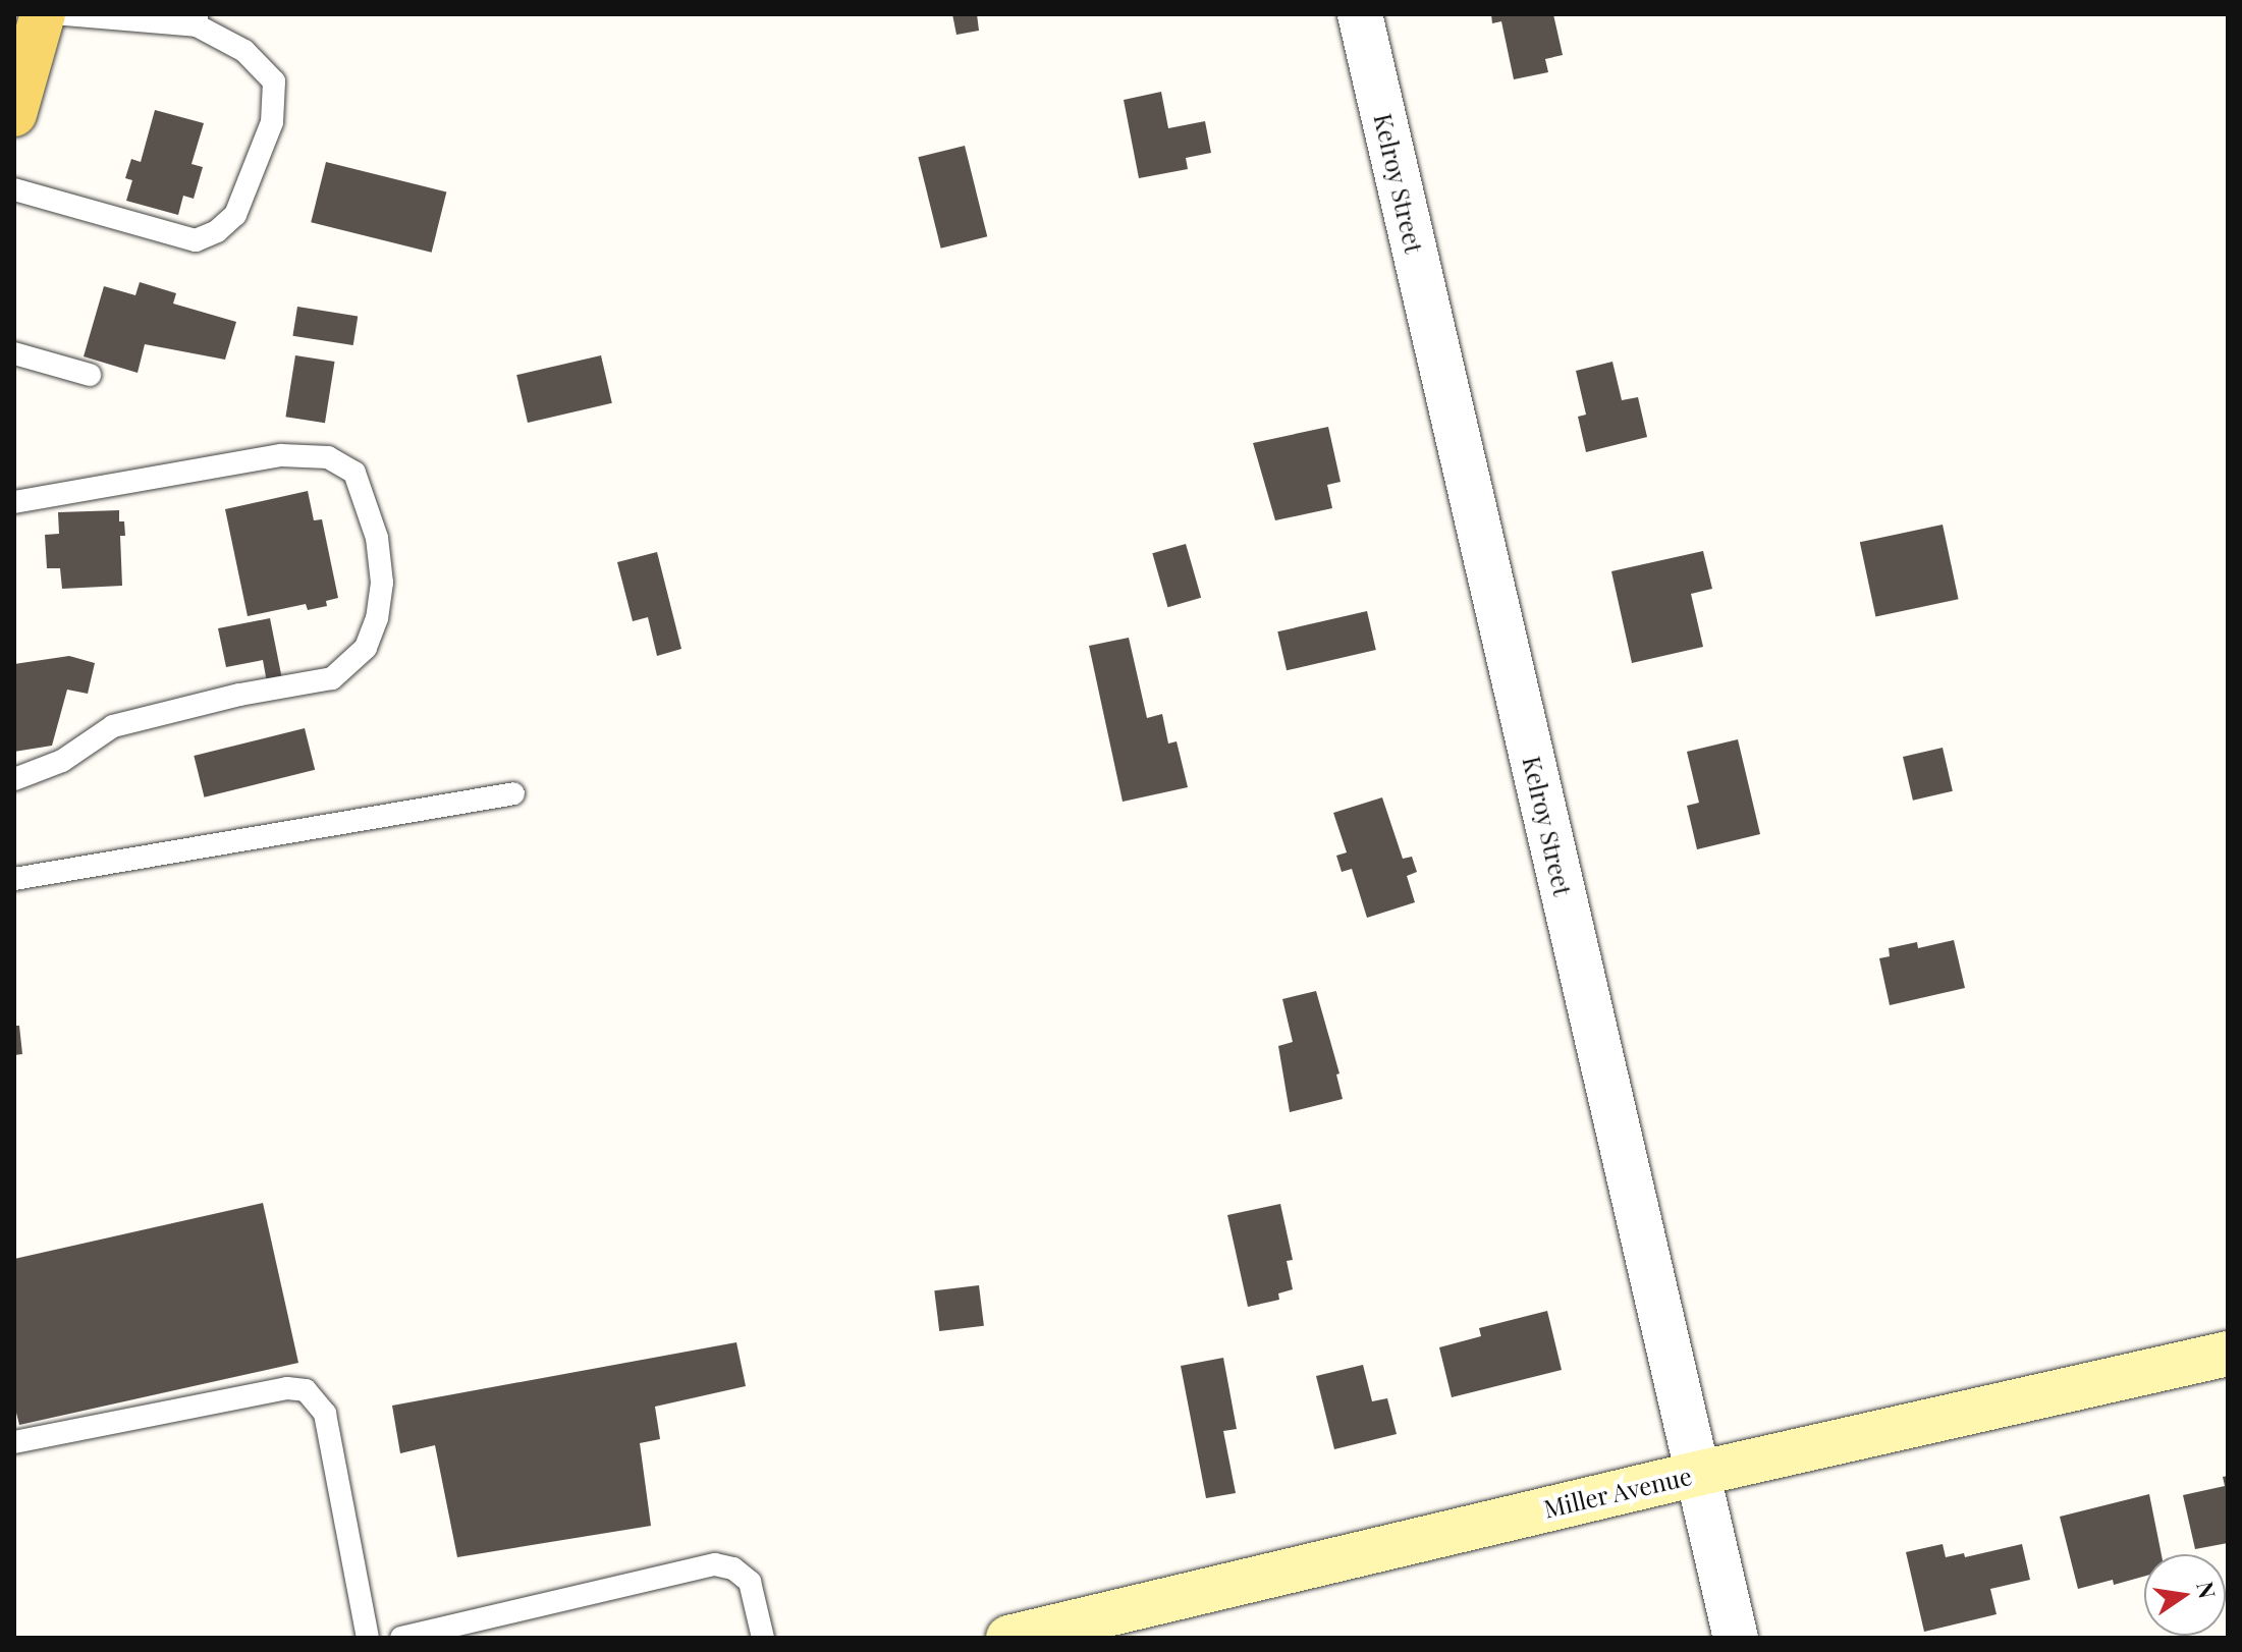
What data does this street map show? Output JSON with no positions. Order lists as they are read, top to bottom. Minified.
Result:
{"streets":{"main road":["Miller Avenue"],"street":["Kelroy Street"]},"crossings":[["Kelroy Street","Miller Avenue"]],"north":"right"}
